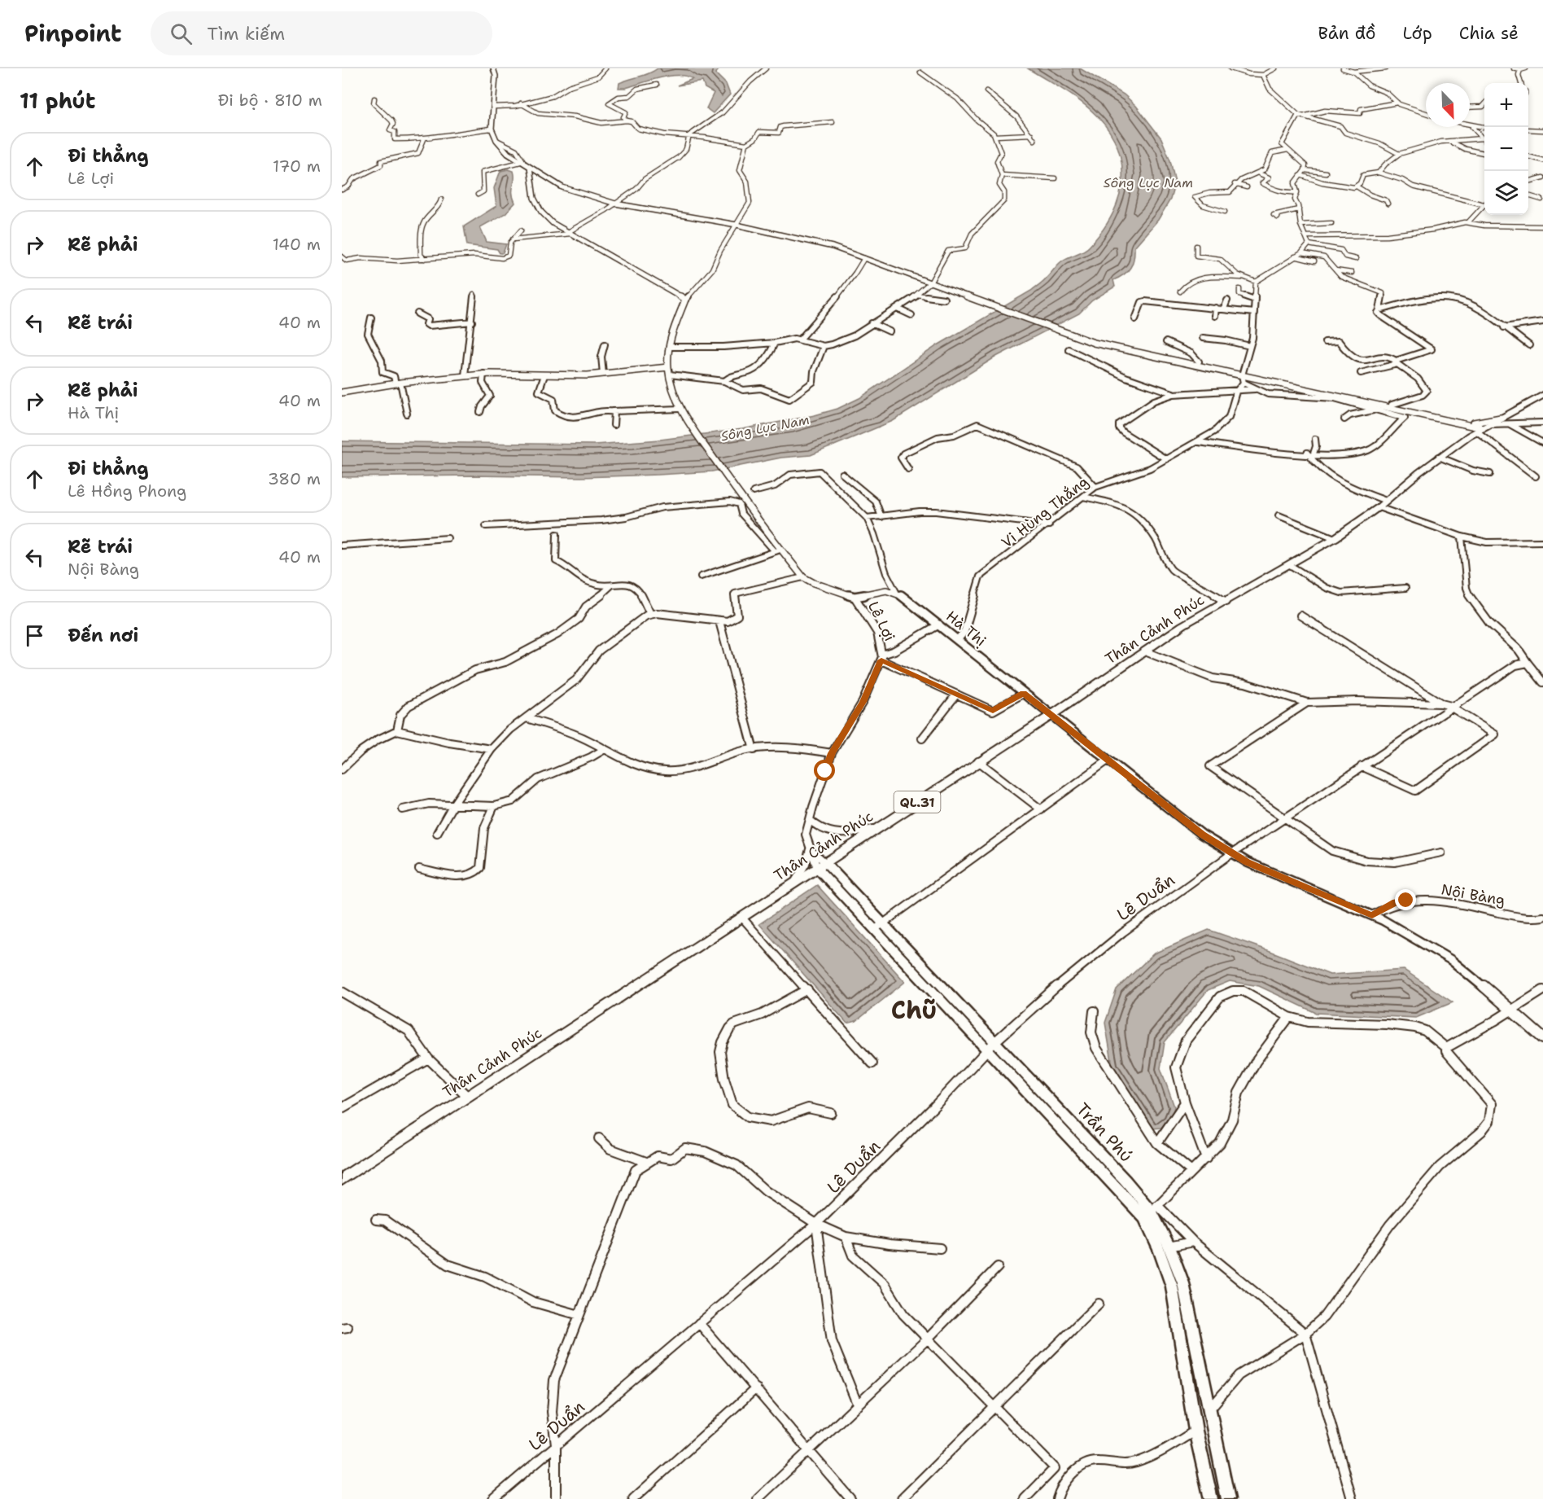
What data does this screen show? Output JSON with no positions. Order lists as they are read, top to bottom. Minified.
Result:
{"streets":{"highway":["Thân Cảnh Phúc","QL.31"],"main road":["Trần Phú"],"street":["Vi Hùng Thắng","Lê Lợi","Hà Thị","Nội Bàng","Lê Duẩn"]},"crossings":[["Vi Hùng Thắng","Hà Thị"],["Hà Thị","Thân Cảnh Phúc"],["Hà Thị","Nội Bàng"],["Hà Thị","Lê Duẩn"],["Thân Cảnh Phúc","QL.31"],["Thân Cảnh Phúc","Trần Phú"],["Lê Duẩn","Trần Phú"]],"districts":["Chũ"],"water":["Sông Lục Nam"],"north":"bottom right","page":{"header":"Pinpoint","search":"Tìm kiếm","nav":["Bản đồ","Lớp","Chia sẻ"],"heading":["11 phút","Đi bộ · 810 m"],"map_buttons":["+","−"],"list":[["Đi thẳng","Lê Lợi","170 m"],["Rẽ phải","140 m"],["Rẽ trái","40 m"],["Rẽ phải","Hà Thị","40 m"],["Đi thẳng","Lê Hồng Phong","380 m"],["Rẽ trái","Nội Bàng","40 m"],"Đến nơi"]}}
